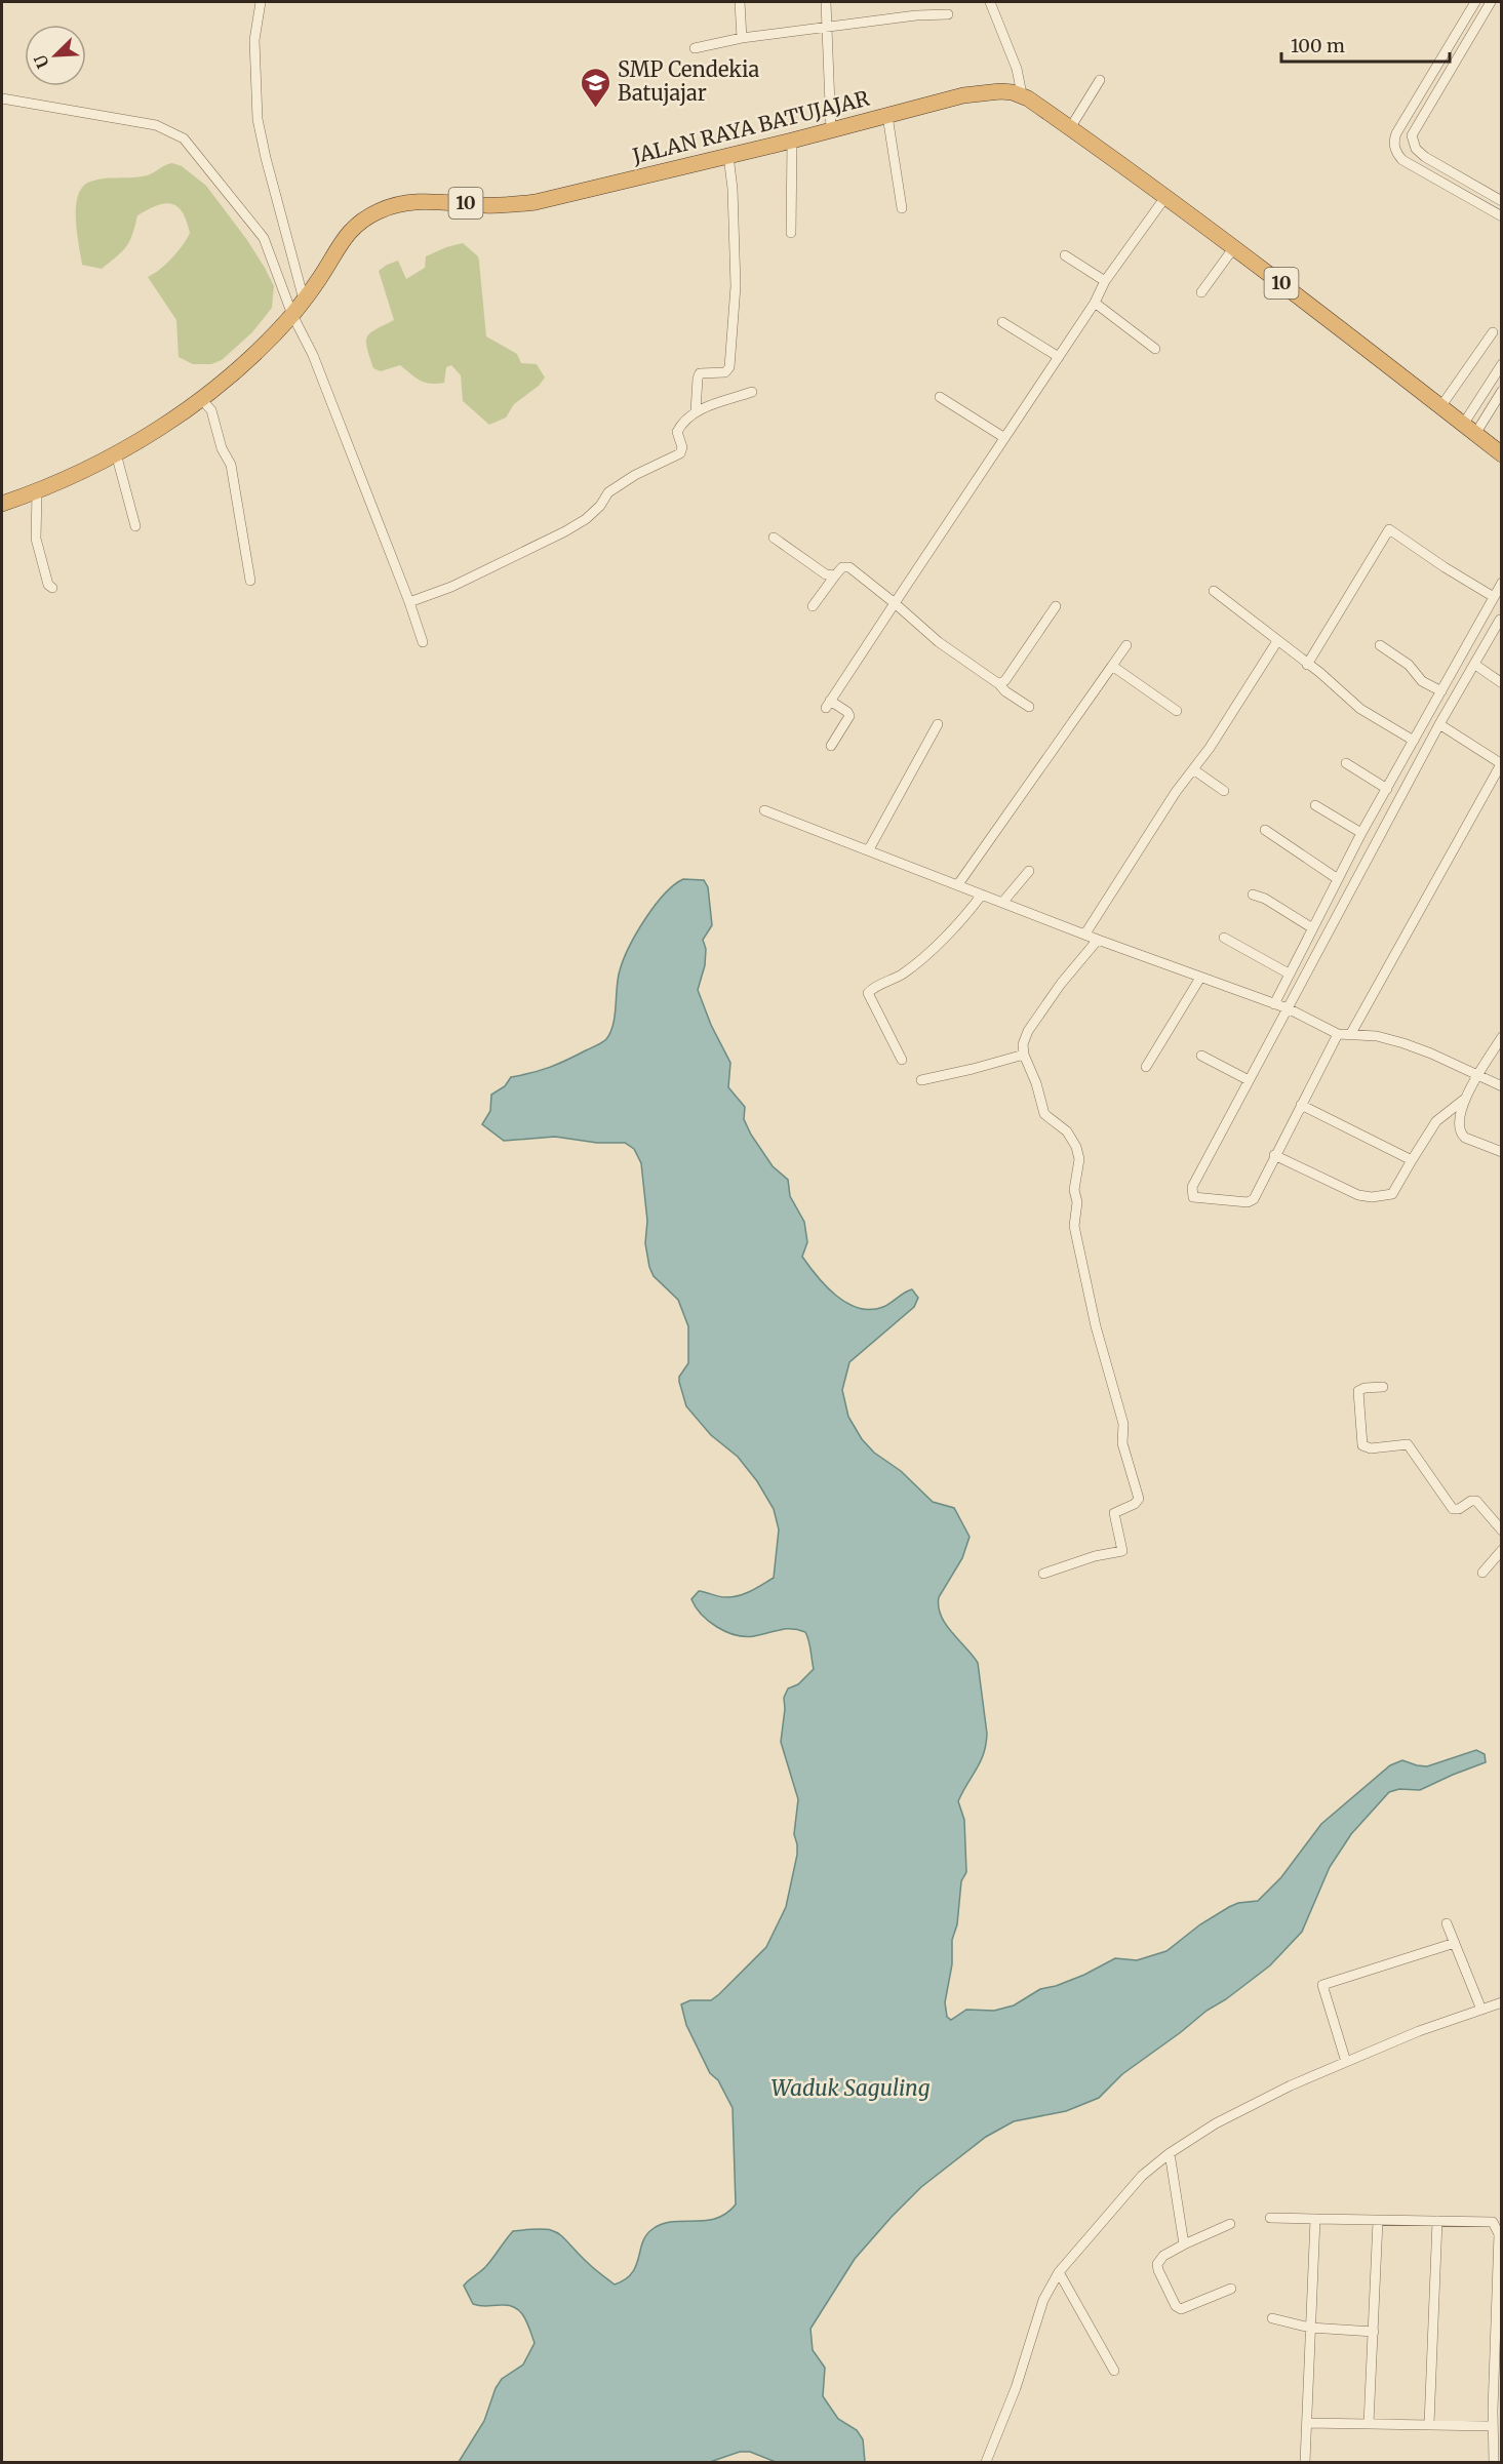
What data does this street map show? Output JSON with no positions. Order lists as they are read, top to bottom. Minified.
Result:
{"streets":{"highway":["JALAN RAYA BATUJAJAR","10"]},"crossings":[["JALAN RAYA BATUJAJAR","10"]],"water":["Waduk Saguling"],"places":{"school or university":["SMP Cendekia Batujajar"]},"scale_bar":"100 m","north":"bottom left"}
